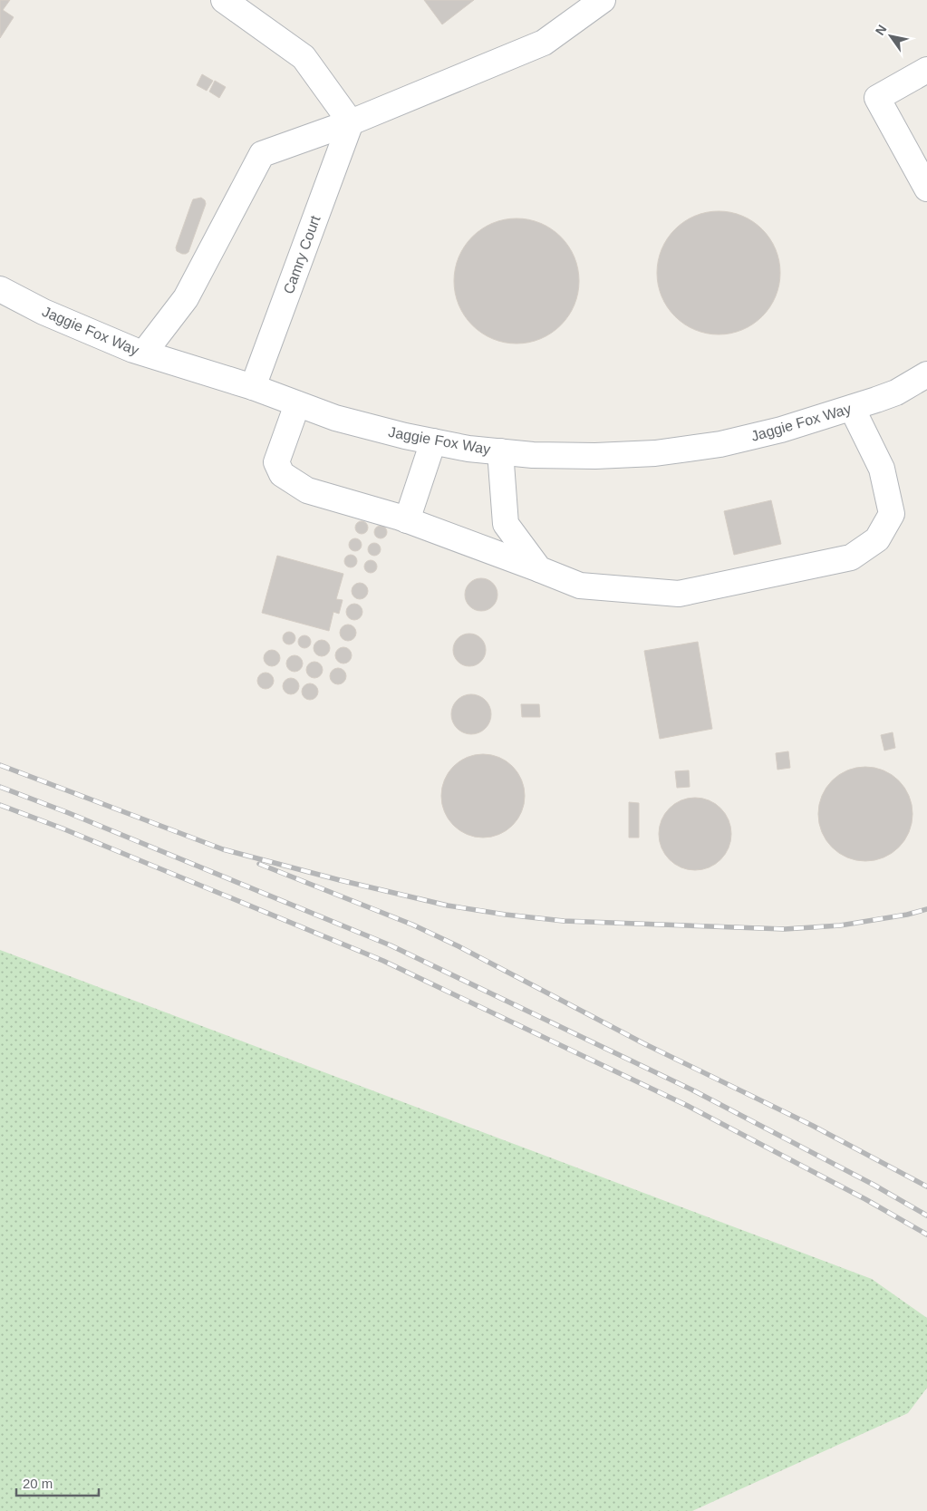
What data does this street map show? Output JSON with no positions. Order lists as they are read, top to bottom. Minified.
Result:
{"streets":{"street":["Camry Court","Jaggie Fox Way"]},"crossings":[["Camry Court","Jaggie Fox Way"]],"scale_bar":"20 m","north":"top left"}
